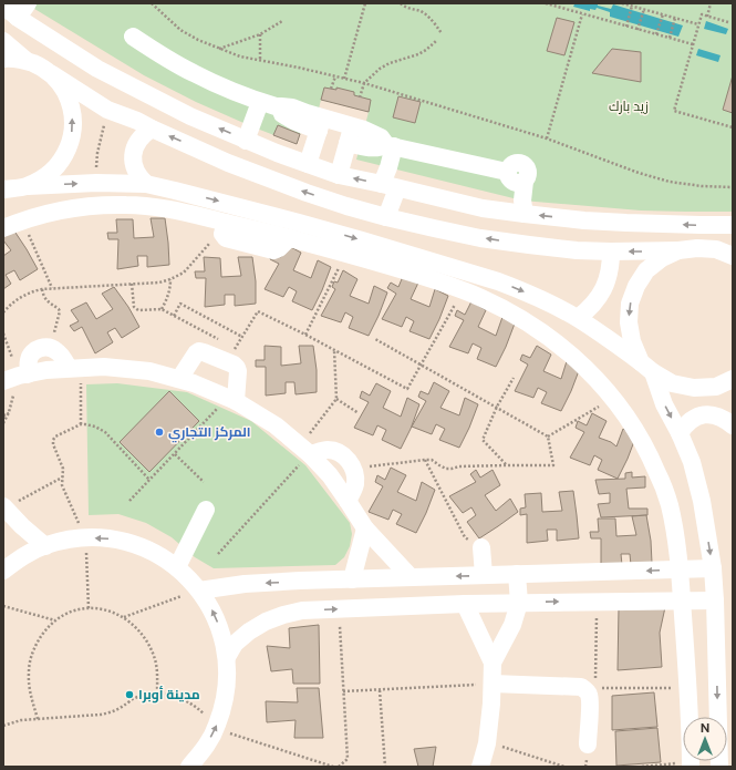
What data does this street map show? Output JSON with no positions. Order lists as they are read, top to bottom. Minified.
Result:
{"parks":["زيد بارك"],"places":["المركز التجاري","مدينة أوبرا"],"north":"top"}
